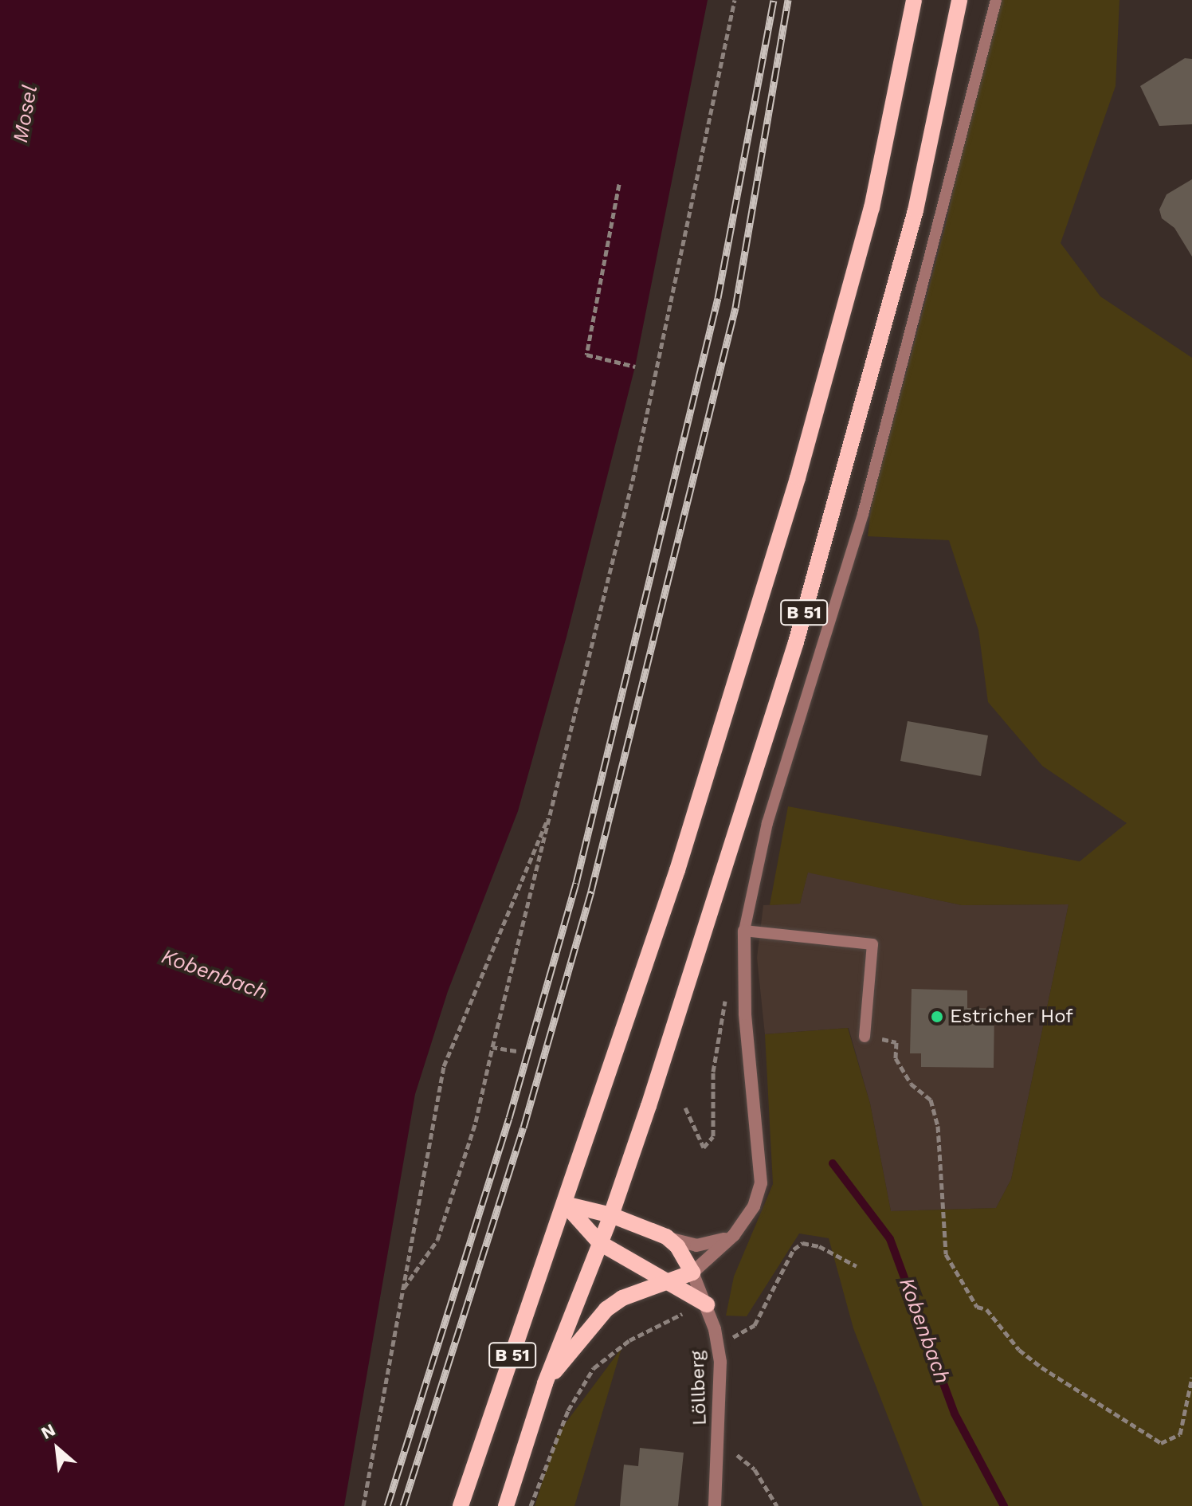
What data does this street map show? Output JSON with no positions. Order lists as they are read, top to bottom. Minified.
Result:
{"streets":{"main road":["B 51"],"street":["Löllberg"]},"water":["Mosel","Kobenbach"],"places":["Estricher Hof"],"north":"top left"}
